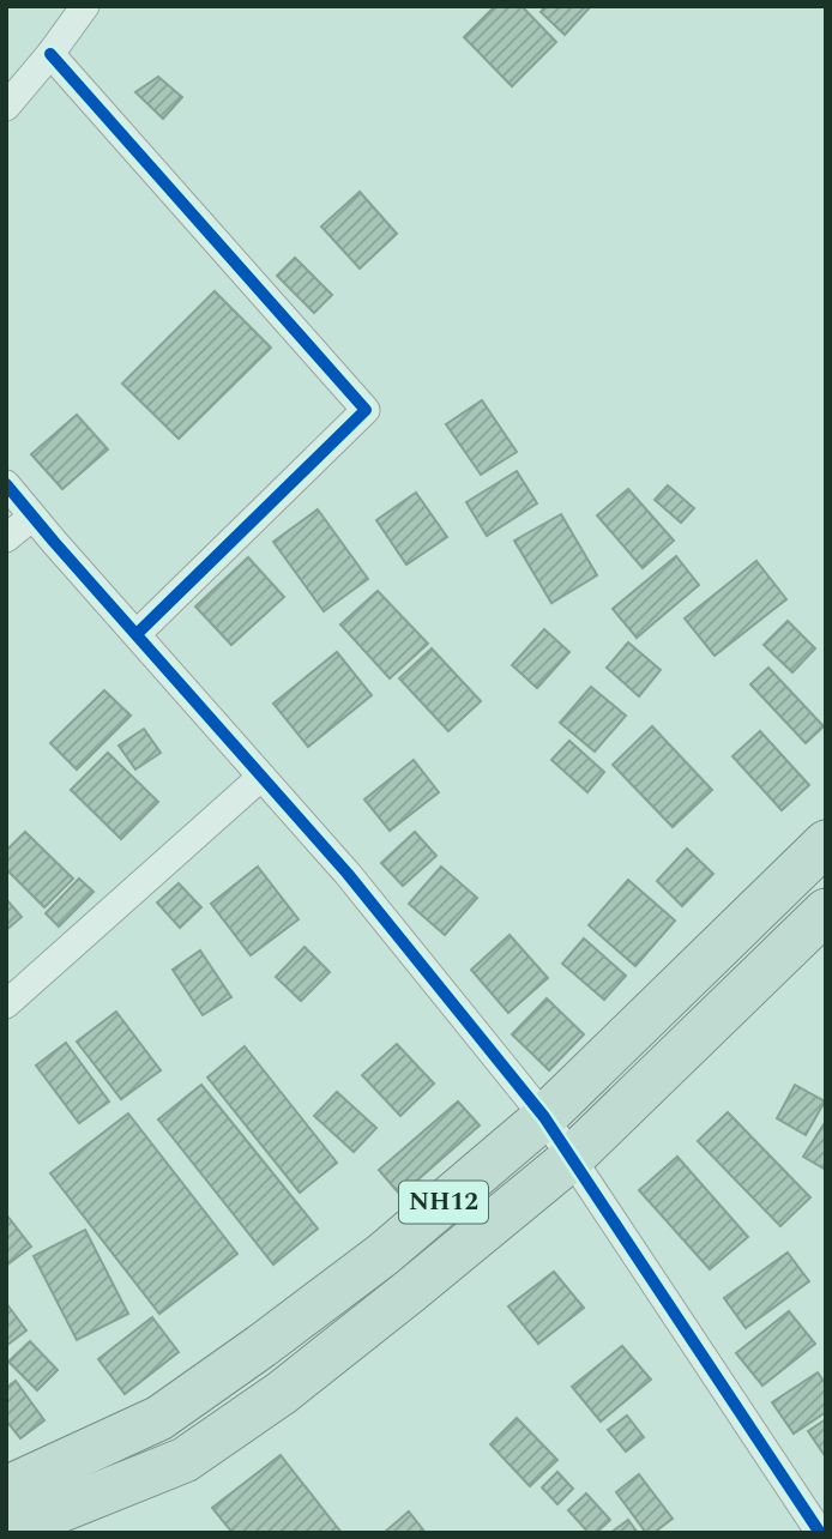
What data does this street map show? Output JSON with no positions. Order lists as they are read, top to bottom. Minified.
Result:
{"streets":{"highway":["NH12"]}}
